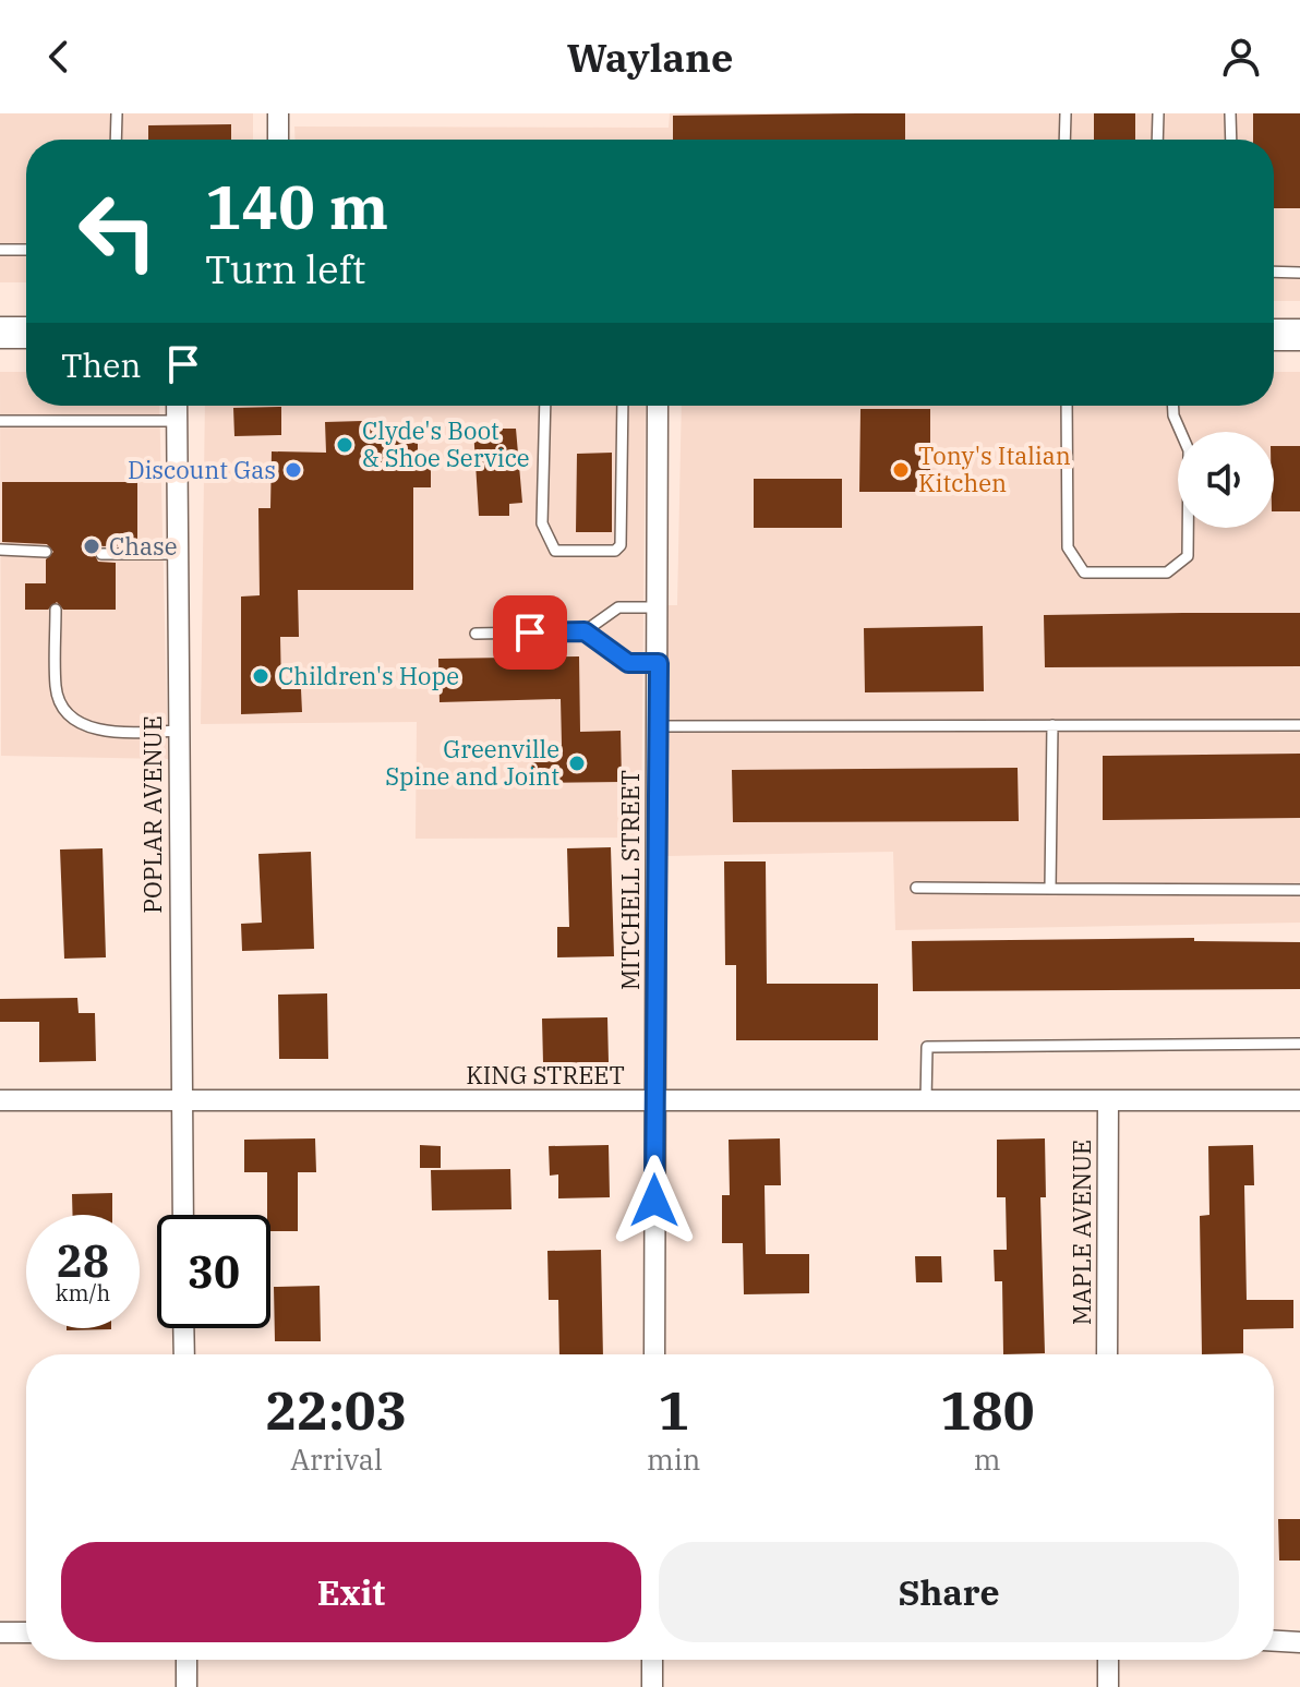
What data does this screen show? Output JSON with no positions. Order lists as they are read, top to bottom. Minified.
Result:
{"streets":{"street":["POPLAR AVENUE","MITCHELL STREET","KING STREET","MAPLE AVENUE"]},"crossings":[["POPLAR AVENUE","KING STREET"],["MITCHELL STREET","KING STREET"],["KING STREET","MAPLE AVENUE"]],"places":["Clyde's Boot & Shoe Service","Discount Gas","Tony's Italian Kitchen","Chase","Children's Hope","Greenville Spine and Joint"],"page":{"header":"Waylane","turn":["140 m","Turn left"],"then":"Then","speed":"28 km/h","limit":"30","eta":["22:03","Arrival","1","min","180","m"],"buttons":["Exit","Share"]}}
